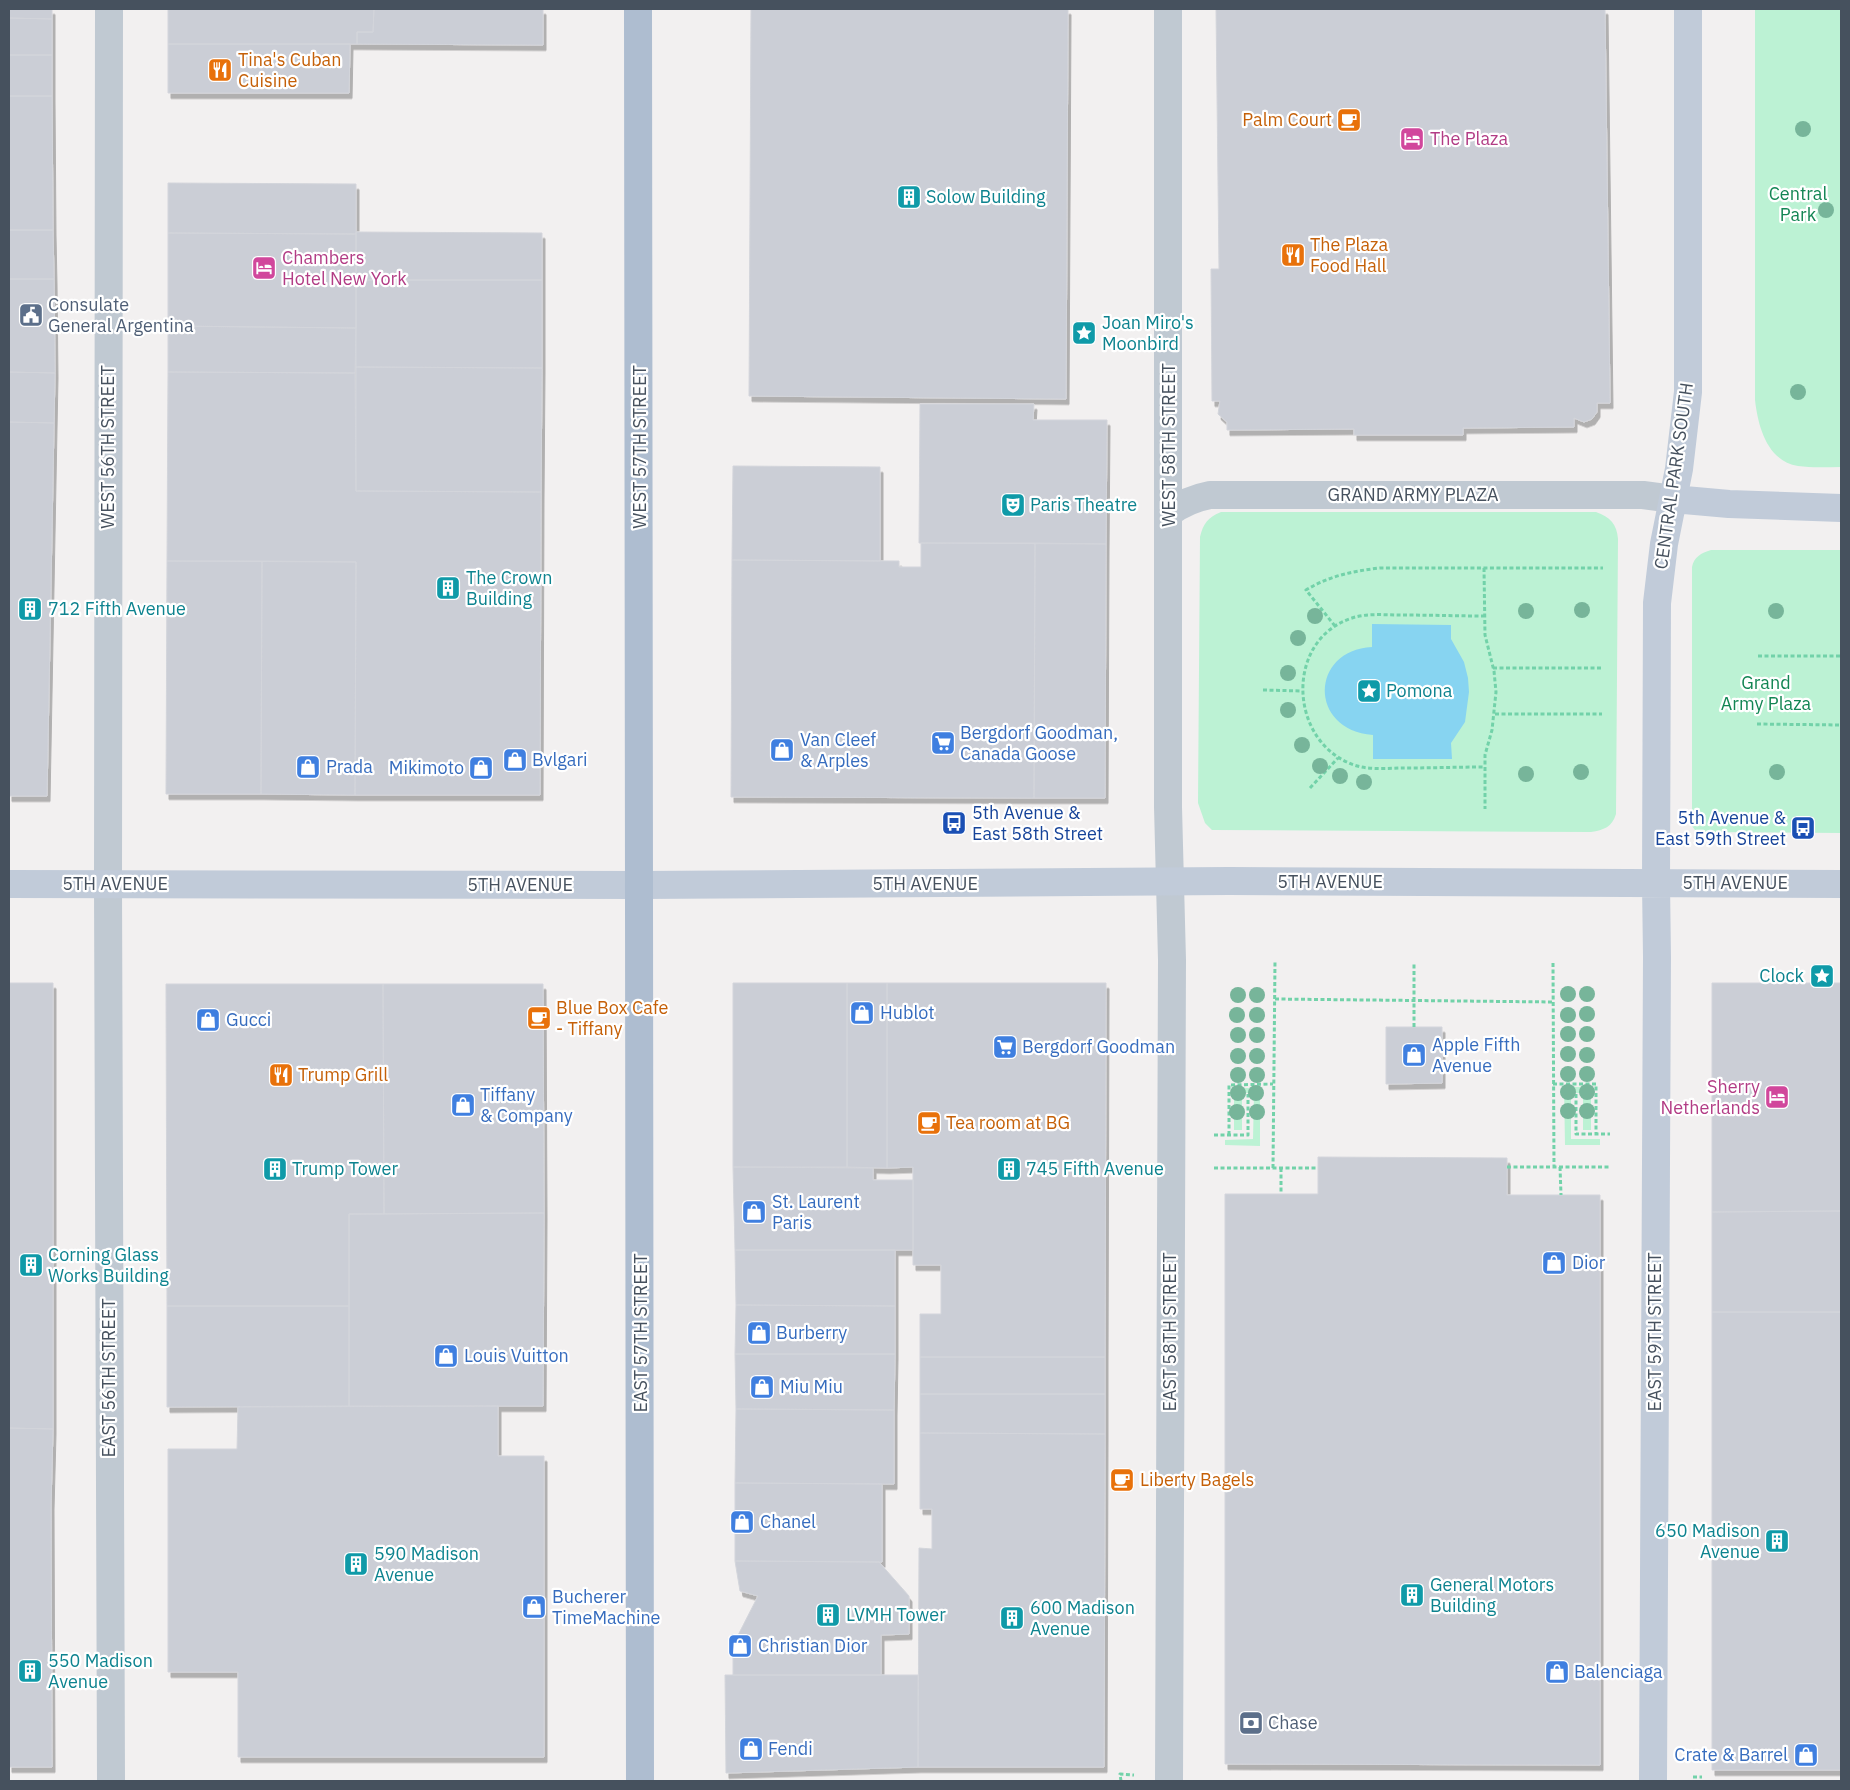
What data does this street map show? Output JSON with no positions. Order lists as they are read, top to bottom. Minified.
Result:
{"streets":{"main road":["WEST 57TH STREET","CENTRAL PARK SOUTH","GRAND ARMY PLAZA","5TH AVENUE","EAST 59TH STREET","EAST 57TH STREET"],"street":["WEST 58TH STREET","WEST 56TH STREET","EAST 58TH STREET","EAST 56TH STREET"]},"crossings":[["WEST 58TH STREET","GRAND ARMY PLAZA"],["WEST 58TH STREET","5TH AVENUE"],["WEST 58TH STREET","EAST 58TH STREET"],["WEST 56TH STREET","5TH AVENUE"],["WEST 56TH STREET","EAST 56TH STREET"],["WEST 57TH STREET","5TH AVENUE"],["WEST 57TH STREET","EAST 57TH STREET"],["CENTRAL PARK SOUTH","GRAND ARMY PLAZA"],["CENTRAL PARK SOUTH","5TH AVENUE"],["CENTRAL PARK SOUTH","EAST 59TH STREET"],["5TH AVENUE","EAST 58TH STREET"],["5TH AVENUE","EAST 59TH STREET"],["5TH AVENUE","EAST 57TH STREET"],["5TH AVENUE","EAST 56TH STREET"]],"parks":["Central Park","Grand Army Plaza"],"places":{"restaurant":["Tina's Cuban Cuisine","The Plaza Food Hall","Trump Grill"],"cafe":["Palm Court","Blue Box Cafe - Tiffany","Tea room at BG","Liberty Bagels"],"hotel":["The Plaza","Chambers Hotel New York","Sherry Netherlands"],"building":["Solow Building","The Crown Building","712 Fifth Avenue","Trump Tower","745 Fifth Avenue","Corning Glass Works Building","650 Madison Avenue","590 Madison Avenue","General Motors Building","LVMH Tower","600 Madison Avenue","550 Madison Avenue"],"public building":["Consulate General Argentina"],"place":["Joan Miro's Moonbird","Pomona","Clock"],"theatre":["Paris Theatre"],"supermarket":["Bergdorf Goodman, Canada Goose","Bergdorf Goodman"],"shop":["Van Cleef & Arples","Bvlgari","Prada","Mikimoto","Hublot","Gucci","Apple Fifth Avenue","Tiffany & Company","St. Laurent Paris","Dior","Burberry","Louis Vuitton","Miu Miu","Chanel","Bucherer TimeMachine","Christian Dior","Balenciaga","Fendi","Crate & Barrel"],"bus stop":["5th Avenue & East 58th Street","5th Avenue & East 59th Street"],"bank":["Chase"]}}
